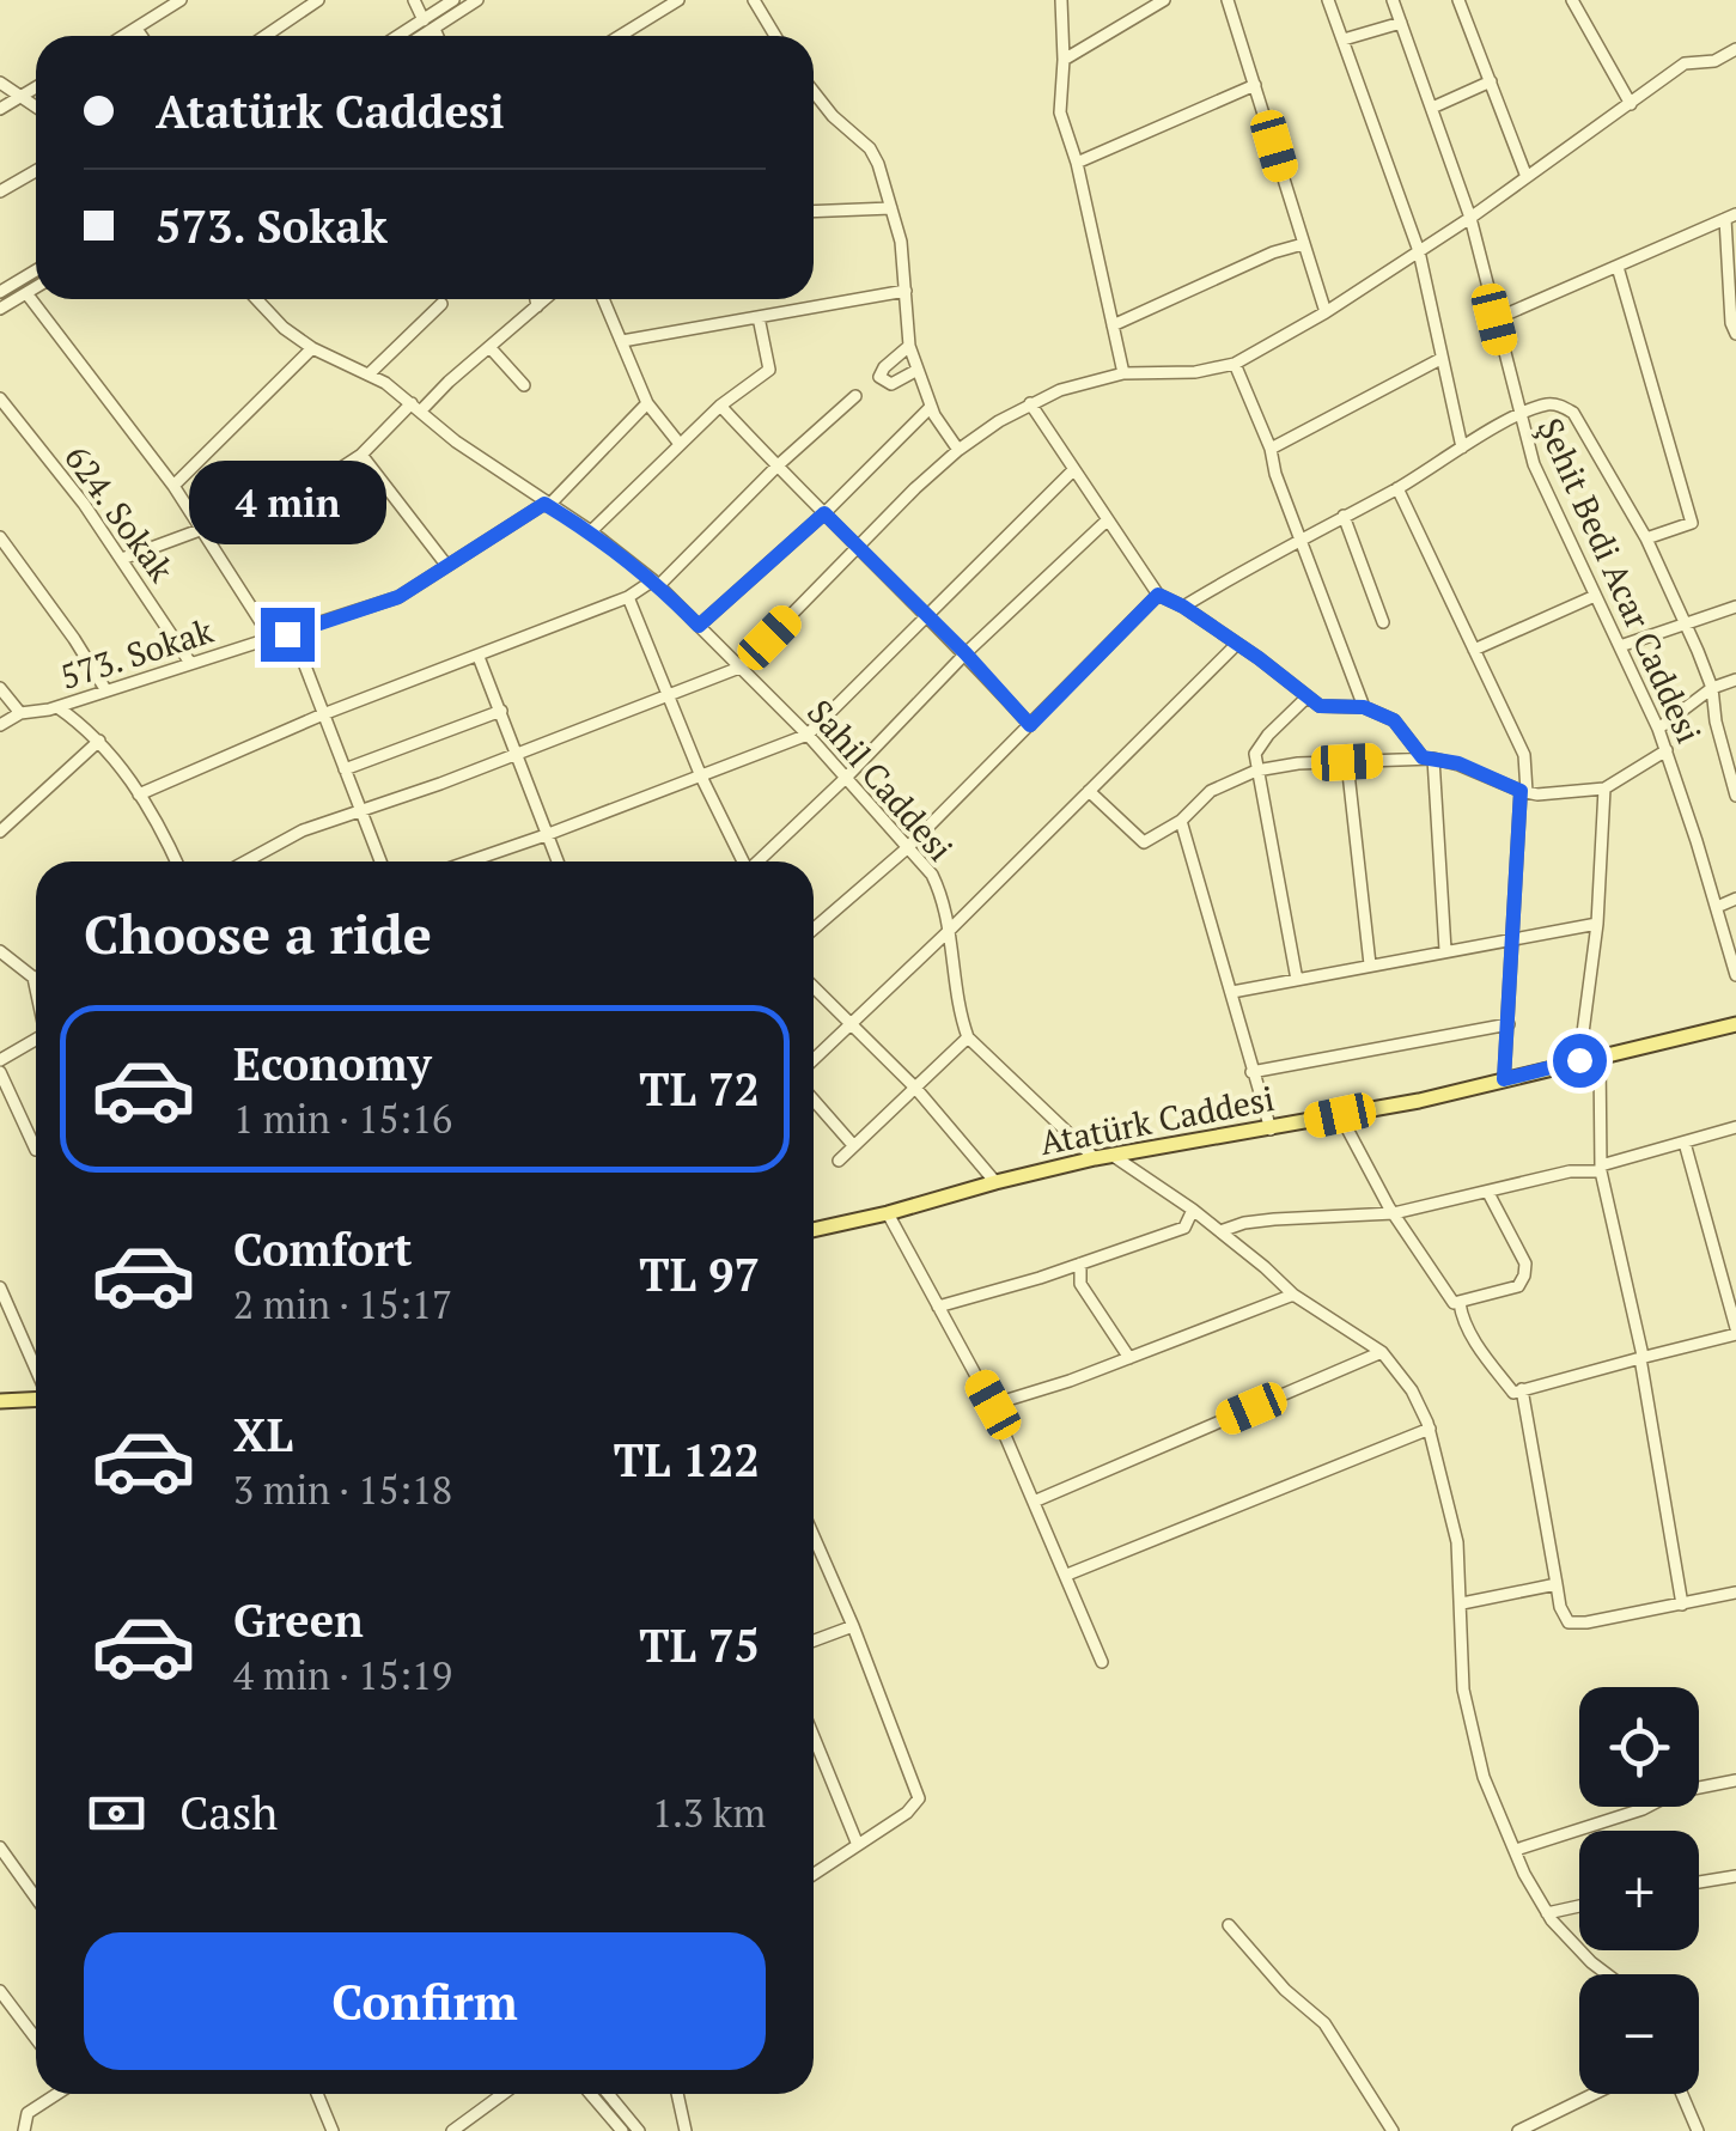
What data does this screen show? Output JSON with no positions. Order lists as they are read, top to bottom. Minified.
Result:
{"streets":{"main road":["Atatürk Caddesi"],"street":["624. Sokak","Şehit Bedi Acar Caddesi","573. Sokak","Sahil Caddesi"]},"crossings":[["624. Sokak","573. Sokak"],["573. Sokak","Sahil Caddesi"]],"page":{"banner":["Atatürk Caddesi","573. Sokak"],"bubble":"4 min","heading":"Choose a ride","list":[{"name":"Economy","note":"1 min · 15:16","value":"TL 72"},{"name":"Comfort","note":"2 min · 15:17","value":"TL 97"},{"name":"XL","note":"3 min · 15:18","value":"TL 122"},{"name":"Green","note":"4 min · 15:19","value":"TL 75"}],"map_buttons":["+","−"],"pay":["Cash","1.3 km"],"buttons":"Confirm"}}
